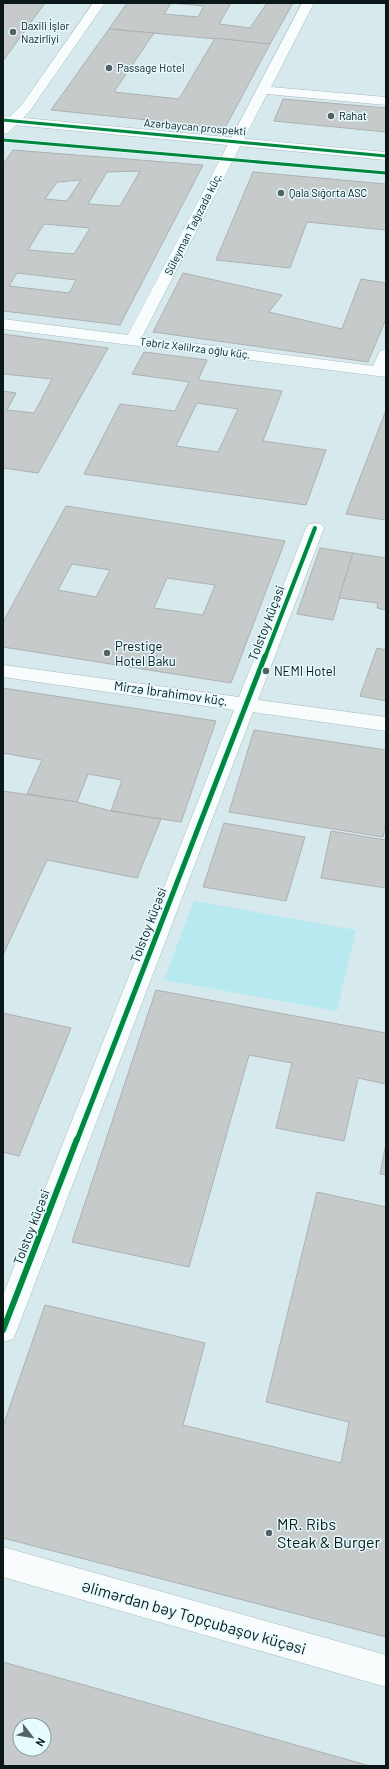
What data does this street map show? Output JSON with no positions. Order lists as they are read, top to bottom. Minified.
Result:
{"streets":{"street":["Azərbaycan prospekti","Süleyman Tağızadə küç.","Təbriz Xəlilrza oğlu küç.","Tolstoy küçəsi","Mirzə İbrahimov küç.","Əlimərdan bəy Topçubaşov küçəsi"]},"crossings":[["Azərbaycan prospekti","Süleyman Tağızadə küç."],["Süleyman Tağızadə küç.","Təbriz Xəlilrza oğlu küç."],["Tolstoy küçəsi","Mirzə İbrahimov küç."]],"places":["Daxili İşlər Nazirliyi","Passage Hotel","Rahat","Qala Sığorta ASC","Prestige Hotel Baku","NEMI Hotel","MR. Ribs Steak & Burger"],"north":"bottom right"}
